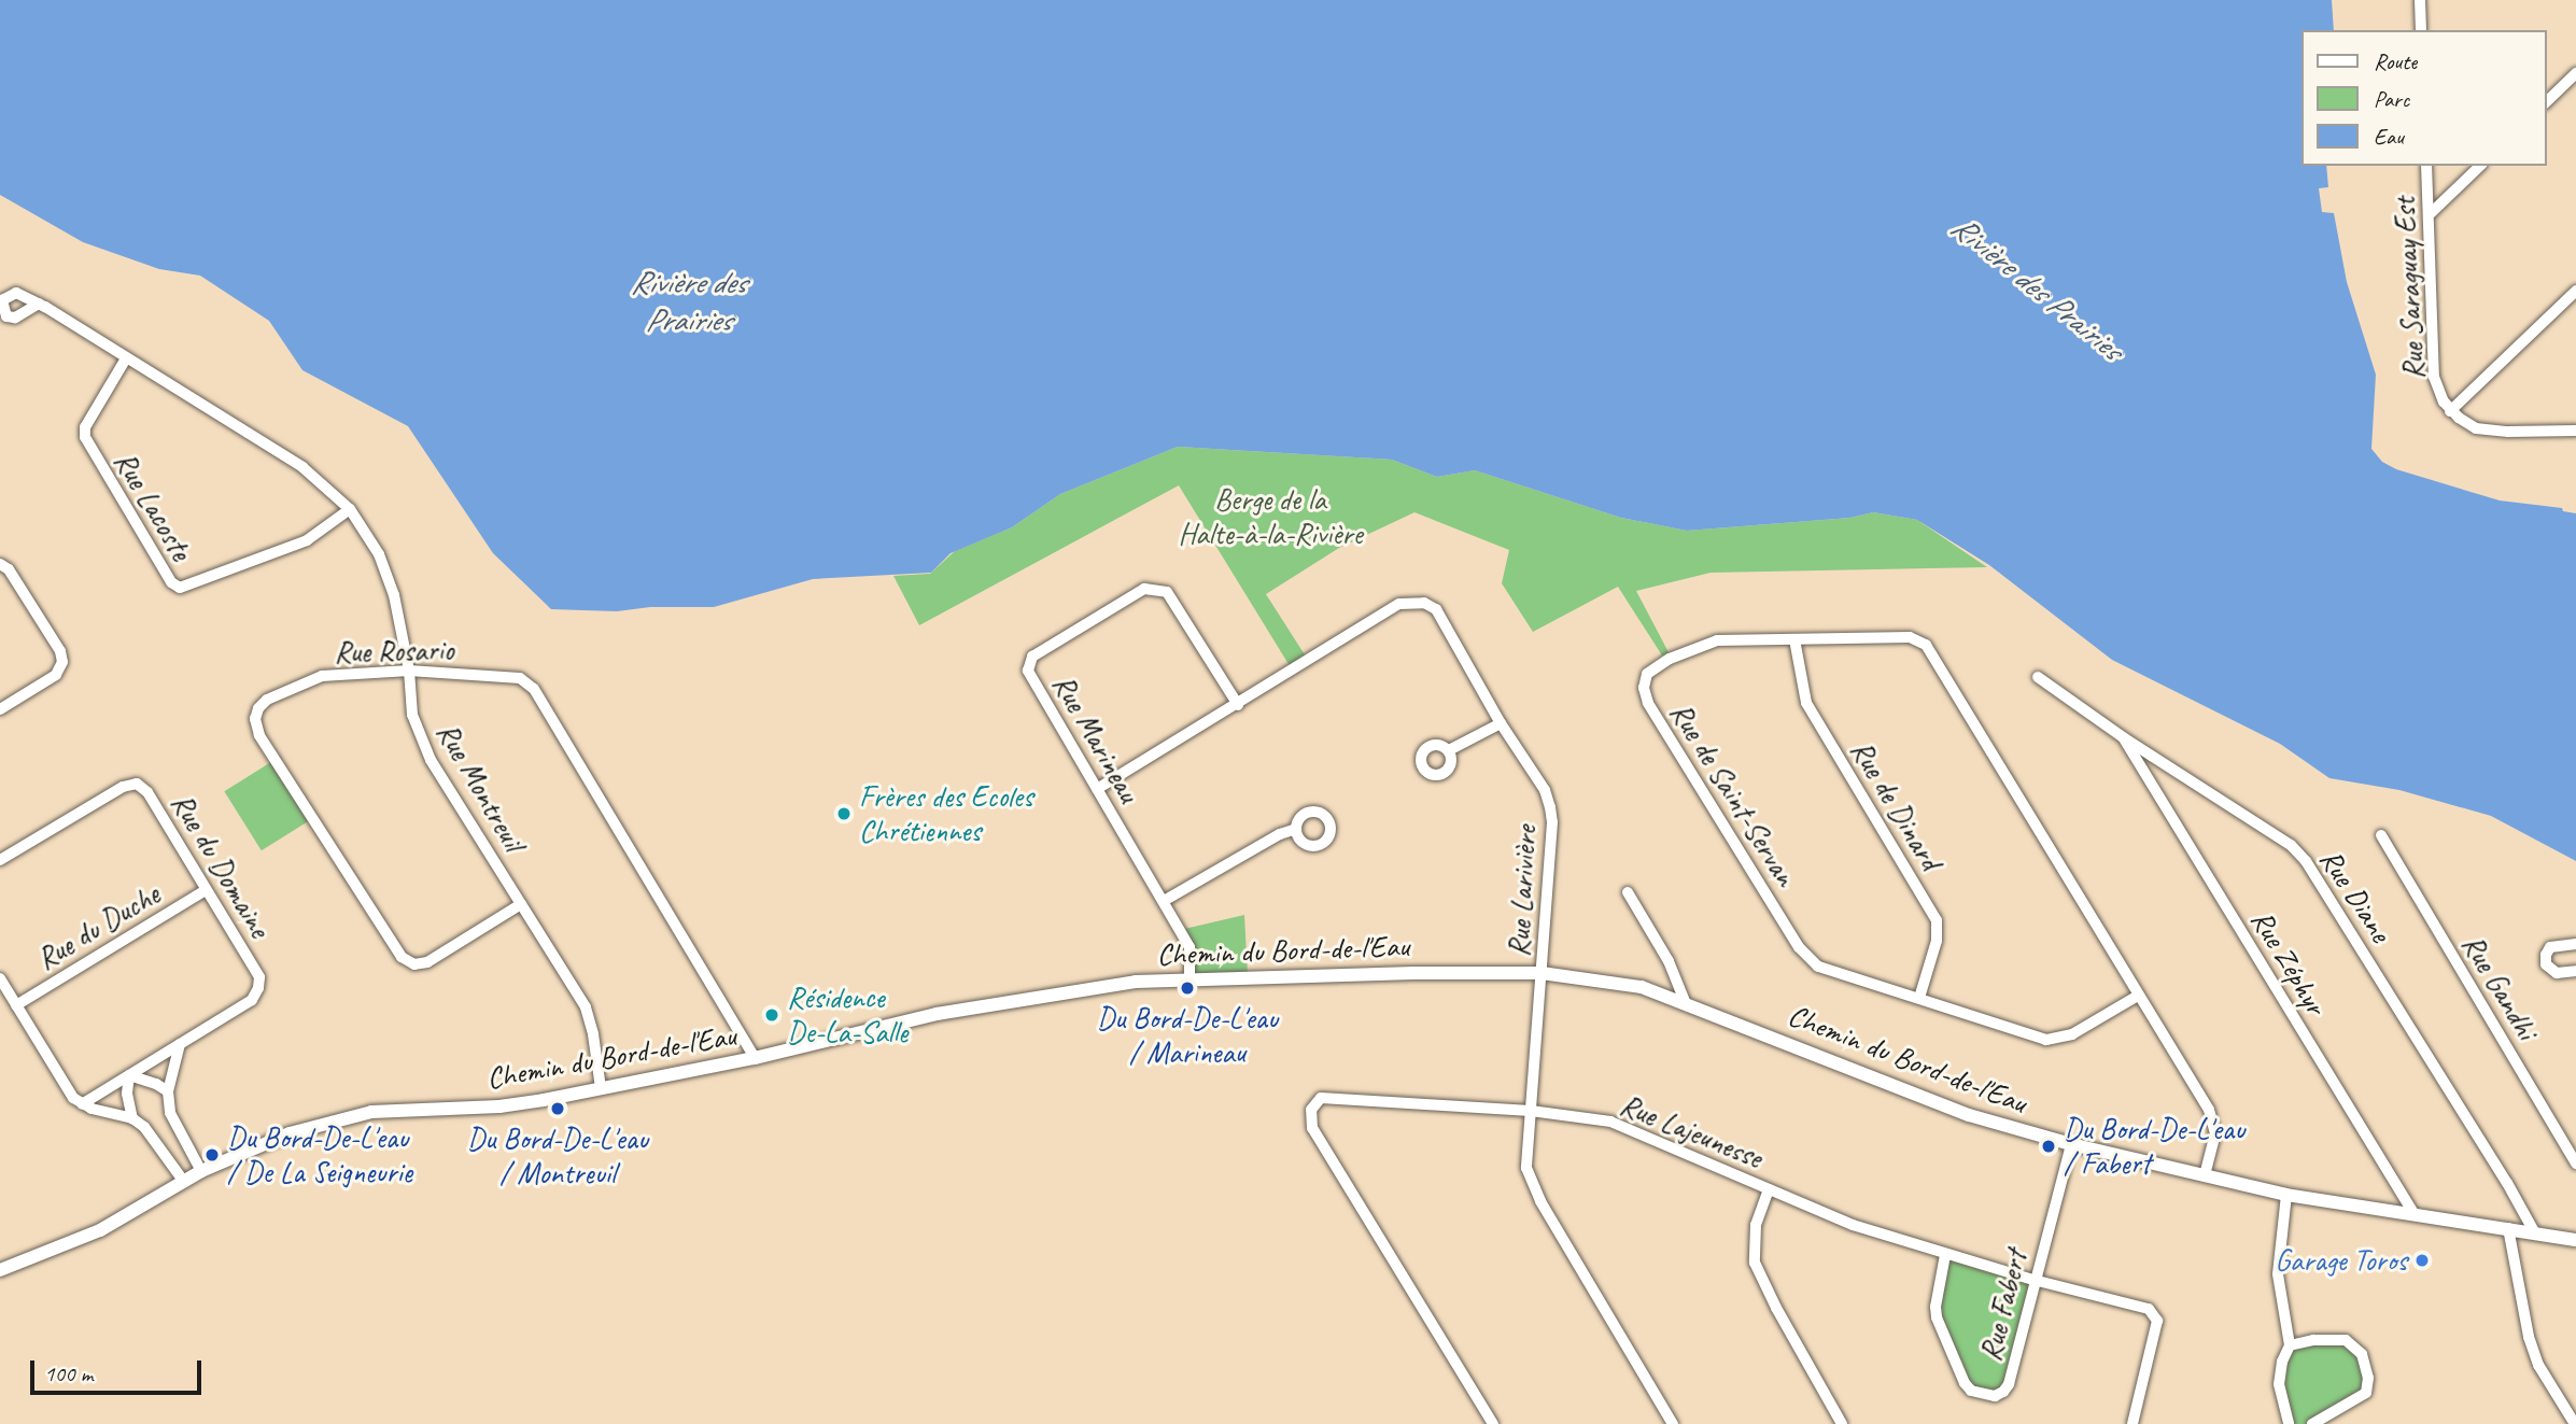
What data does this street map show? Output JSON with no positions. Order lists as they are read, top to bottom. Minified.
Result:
{"streets":{"street":["Rue Saraguay Est","Rue Lacoste","Rue Rosario","Rue Marineau","Rue Montreuil","Rue de Saint-Servan","Rue de Dinard","Rue du Domaine","Rue Larivière","Rue Diane","Rue du Duche","Chemin du Bord-de-l'Eau","Rue Zéphyr","Rue Gandhi","Rue Lajeunesse","Rue Fabert"]},"crossings":[["Rue Lacoste","Rue Montreuil"],["Rue Rosario","Rue Montreuil"],["Rue Rosario","Chemin du Bord-de-l'Eau"],["Rue Marineau","Rue Larivière"],["Rue Marineau","Chemin du Bord-de-l'Eau"],["Rue Montreuil","Chemin du Bord-de-l'Eau"],["Rue de Saint-Servan","Rue de Dinard"],["Rue de Saint-Servan","Chemin du Bord-de-l'Eau"],["Rue du Domaine","Rue du Duche"],["Rue Larivière","Chemin du Bord-de-l'Eau"],["Rue Larivière","Rue Lajeunesse"],["Rue Diane","Chemin du Bord-de-l'Eau"],["Rue Diane","Rue Zéphyr"],["Chemin du Bord-de-l'Eau","Rue Zéphyr"],["Chemin du Bord-de-l'Eau","Rue Fabert"],["Rue Lajeunesse","Rue Fabert"]],"water":["Rivière des Prairies"],"parks":["Berge de la Halte-à-la-Rivière"],"places":["Frères des Ecoles Chrétiennes","Du Bord-De-L'eau / Marineau","Résidence De-La-Salle","Du Bord-De-L'eau / Montreuil","Du Bord-De-L'eau / Fabert","Du Bord-De-L'eau / De La Seigneurie","Garage Toros"],"legend":["Route","Parc","Eau"],"scale_bar":"100 m"}
